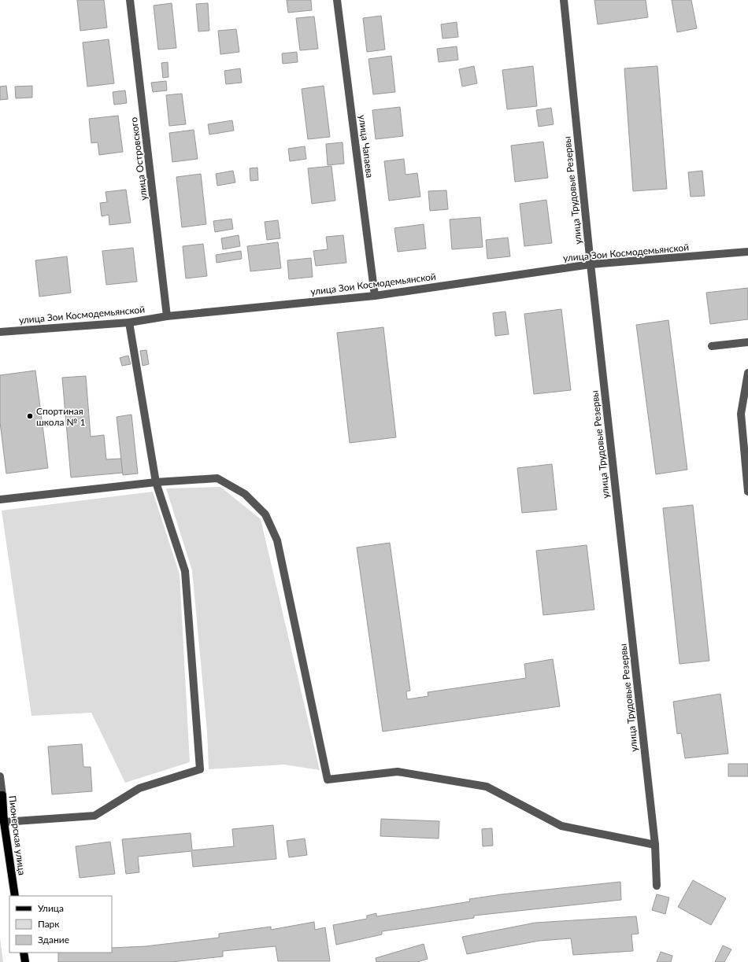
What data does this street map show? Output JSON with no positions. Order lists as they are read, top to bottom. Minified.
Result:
{"streets":{"main road":["Пионерская улица"],"street":["улица Чапаева","улица Островского","улица Трудовые Резервы","улица Зои Космодемьянской"]},"crossings":[["улица Чапаева","улица Зои Космодемьянской"],["улица Островского","улица Зои Космодемьянской"],["улица Трудовые Резервы","улица Зои Космодемьянской"]],"places":["Спортиная школа № 1"],"legend":["Улица","Парк","Здание"]}
